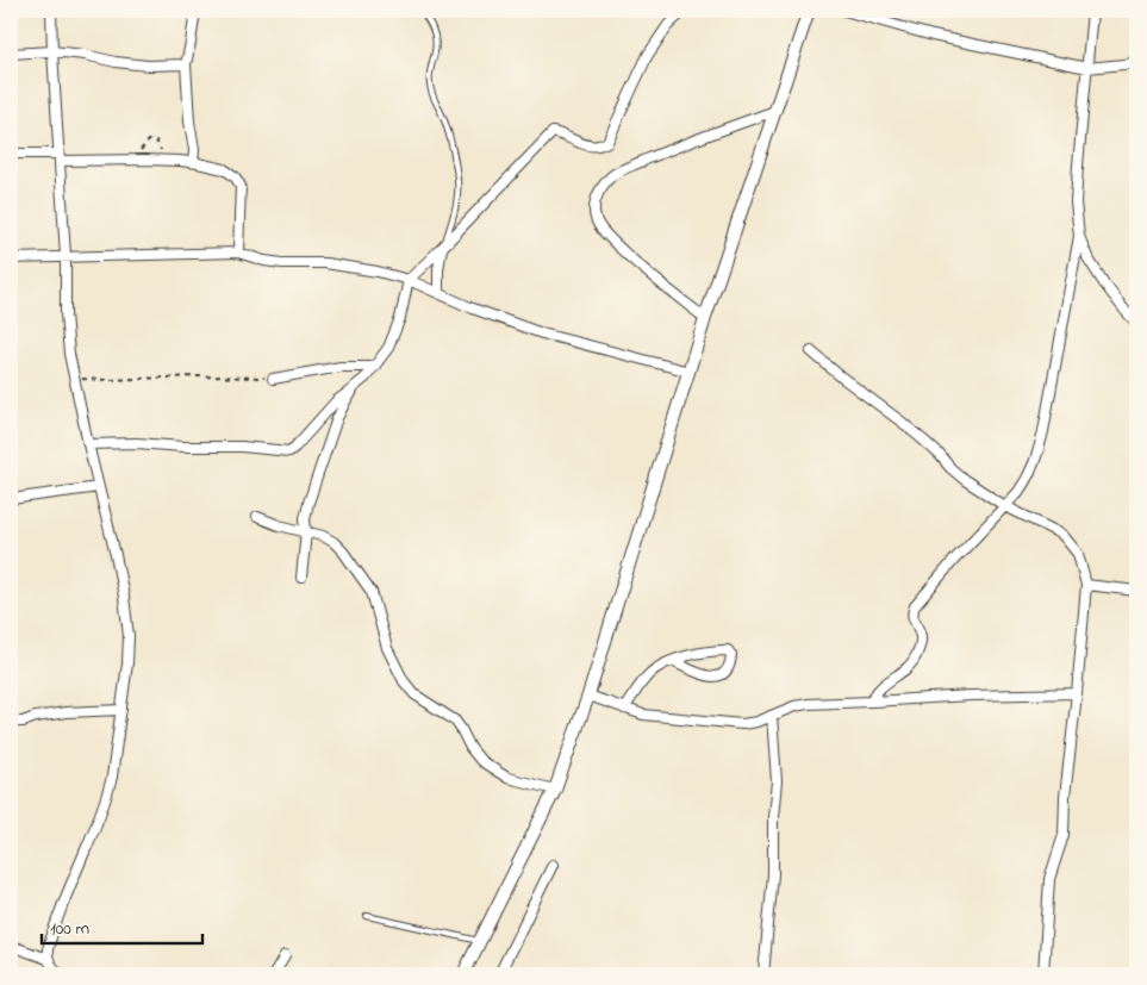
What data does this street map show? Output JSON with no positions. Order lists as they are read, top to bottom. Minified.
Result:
{"scale_bar":"100 m"}
